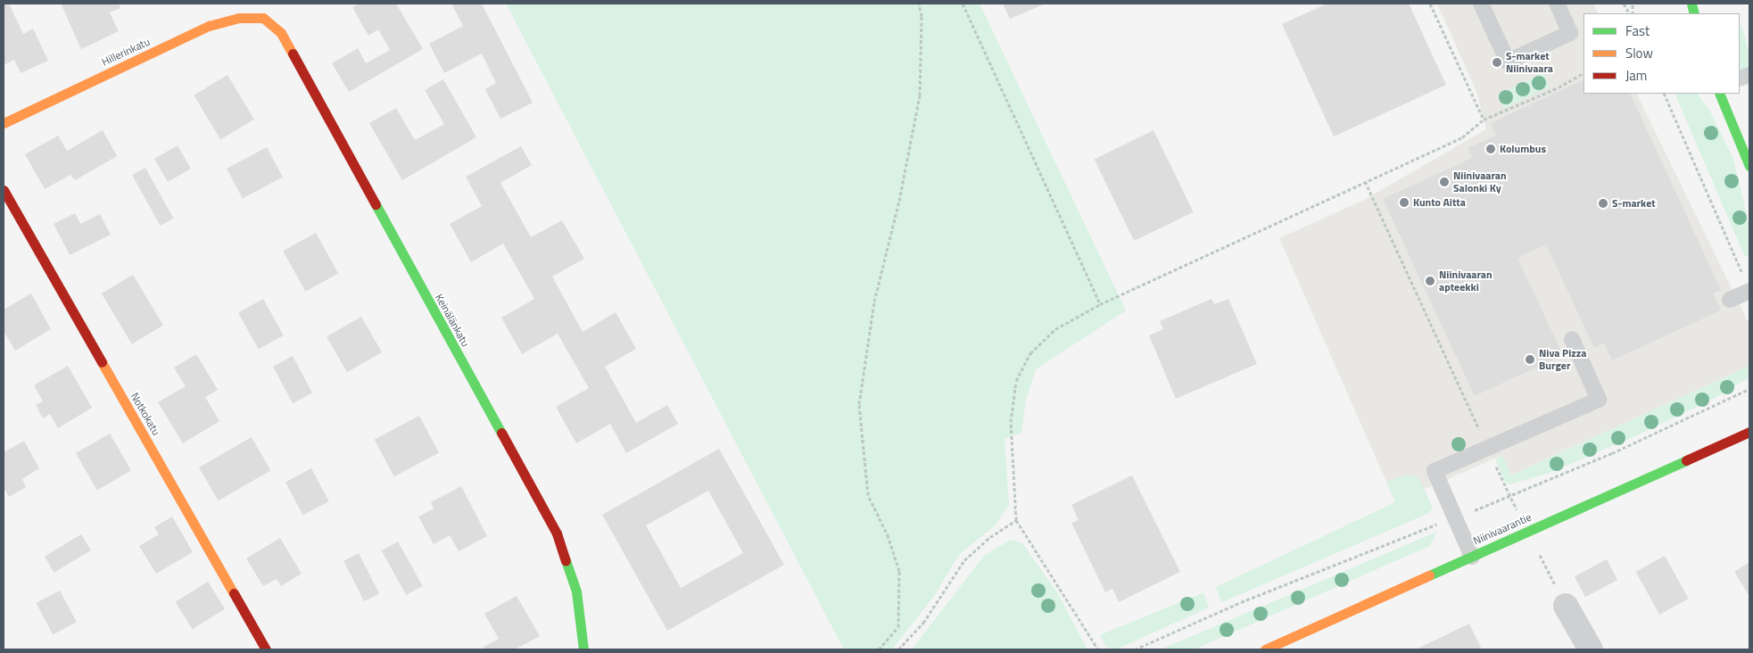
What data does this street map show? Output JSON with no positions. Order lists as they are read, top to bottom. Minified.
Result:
{"streets":{"street":["Hillerinkatu","Keinälänkatu","Notkokatu","Niinivaarantie"]},"crossings":[["Hillerinkatu","Keinälänkatu"]],"places":["S-market Niinivaara","Kolumbus","Niinivaaran Salonki Ky","Kunto Aitta","S-market","Niinivaaran apteekki","Niva Pizza Burger"],"legend":["Fast","Slow","Jam"]}
